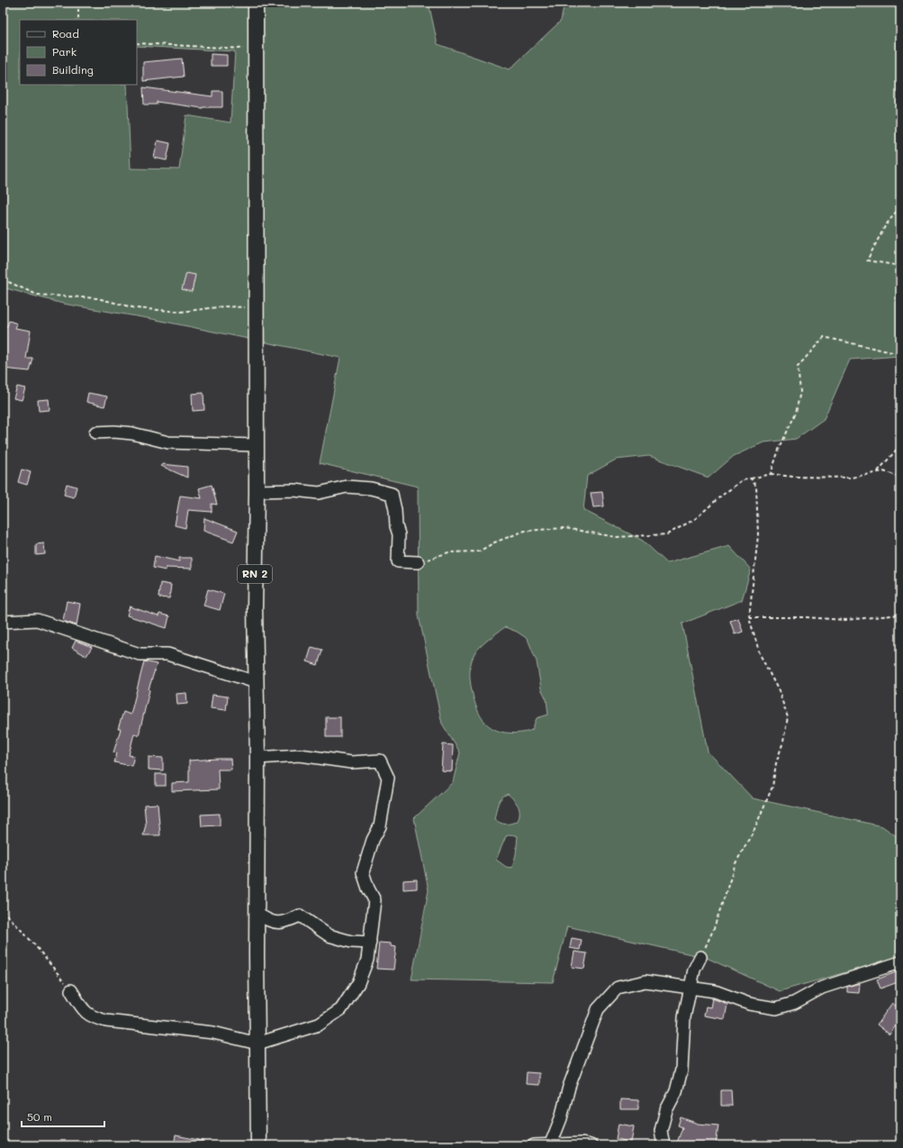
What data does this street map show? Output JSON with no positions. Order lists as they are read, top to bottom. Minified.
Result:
{"streets":{"main road":["RN 2"]},"legend":["Road","Park","Building"],"scale_bar":"50 m"}
